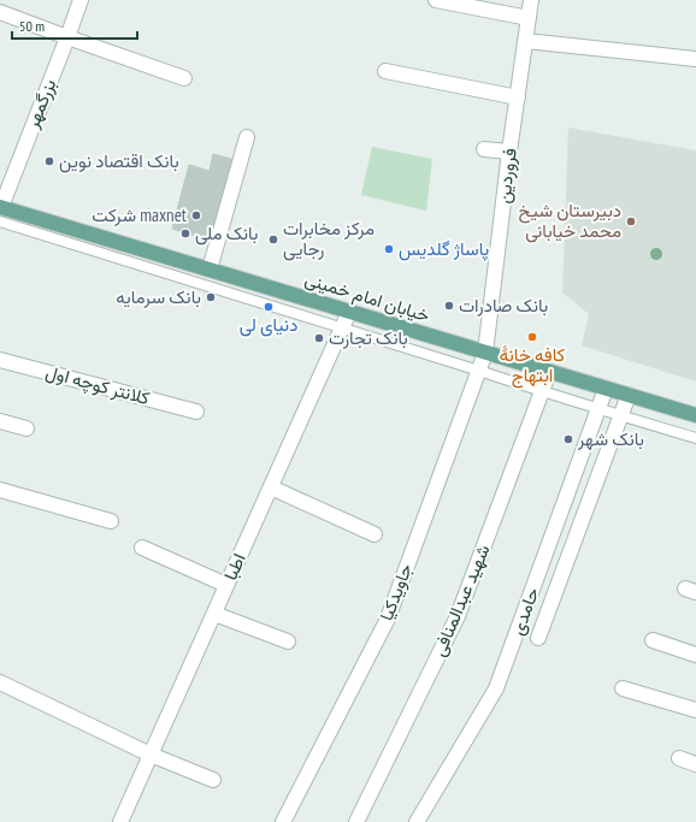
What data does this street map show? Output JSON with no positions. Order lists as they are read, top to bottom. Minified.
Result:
{"streets":{"main road":["خیابان امام خمینی"],"street":["بزرگمهر","فروردین","کلانتر کوچه اول","اطبا","جاویدکیا","شهید عبدالمنافی","حامدی"]},"crossings":[["بزرگمهر","خیابان امام خمینی"],["فروردین","خیابان امام خمینی"],["فروردین","جاویدکیا"],["خیابان امام خمینی","اطبا"],["خیابان امام خمینی","جاویدکیا"],["خیابان امام خمینی","شهید عبدالمنافی"],["خیابان امام خمینی","حامدی"]],"places":["بانک اقتصاد نوین","شرکت maxnet","دبیرستان شیخ محمد خیابانی","بانک ملی","مرکز مخابرات رجایی","پاساژ گلدیس","بانک سرمایه","بانک صادرات","دنیای لی","کافه خانهٔ ابتهاج","بانک تجارت","بانک شهر"],"scale_bar":"50 m"}
